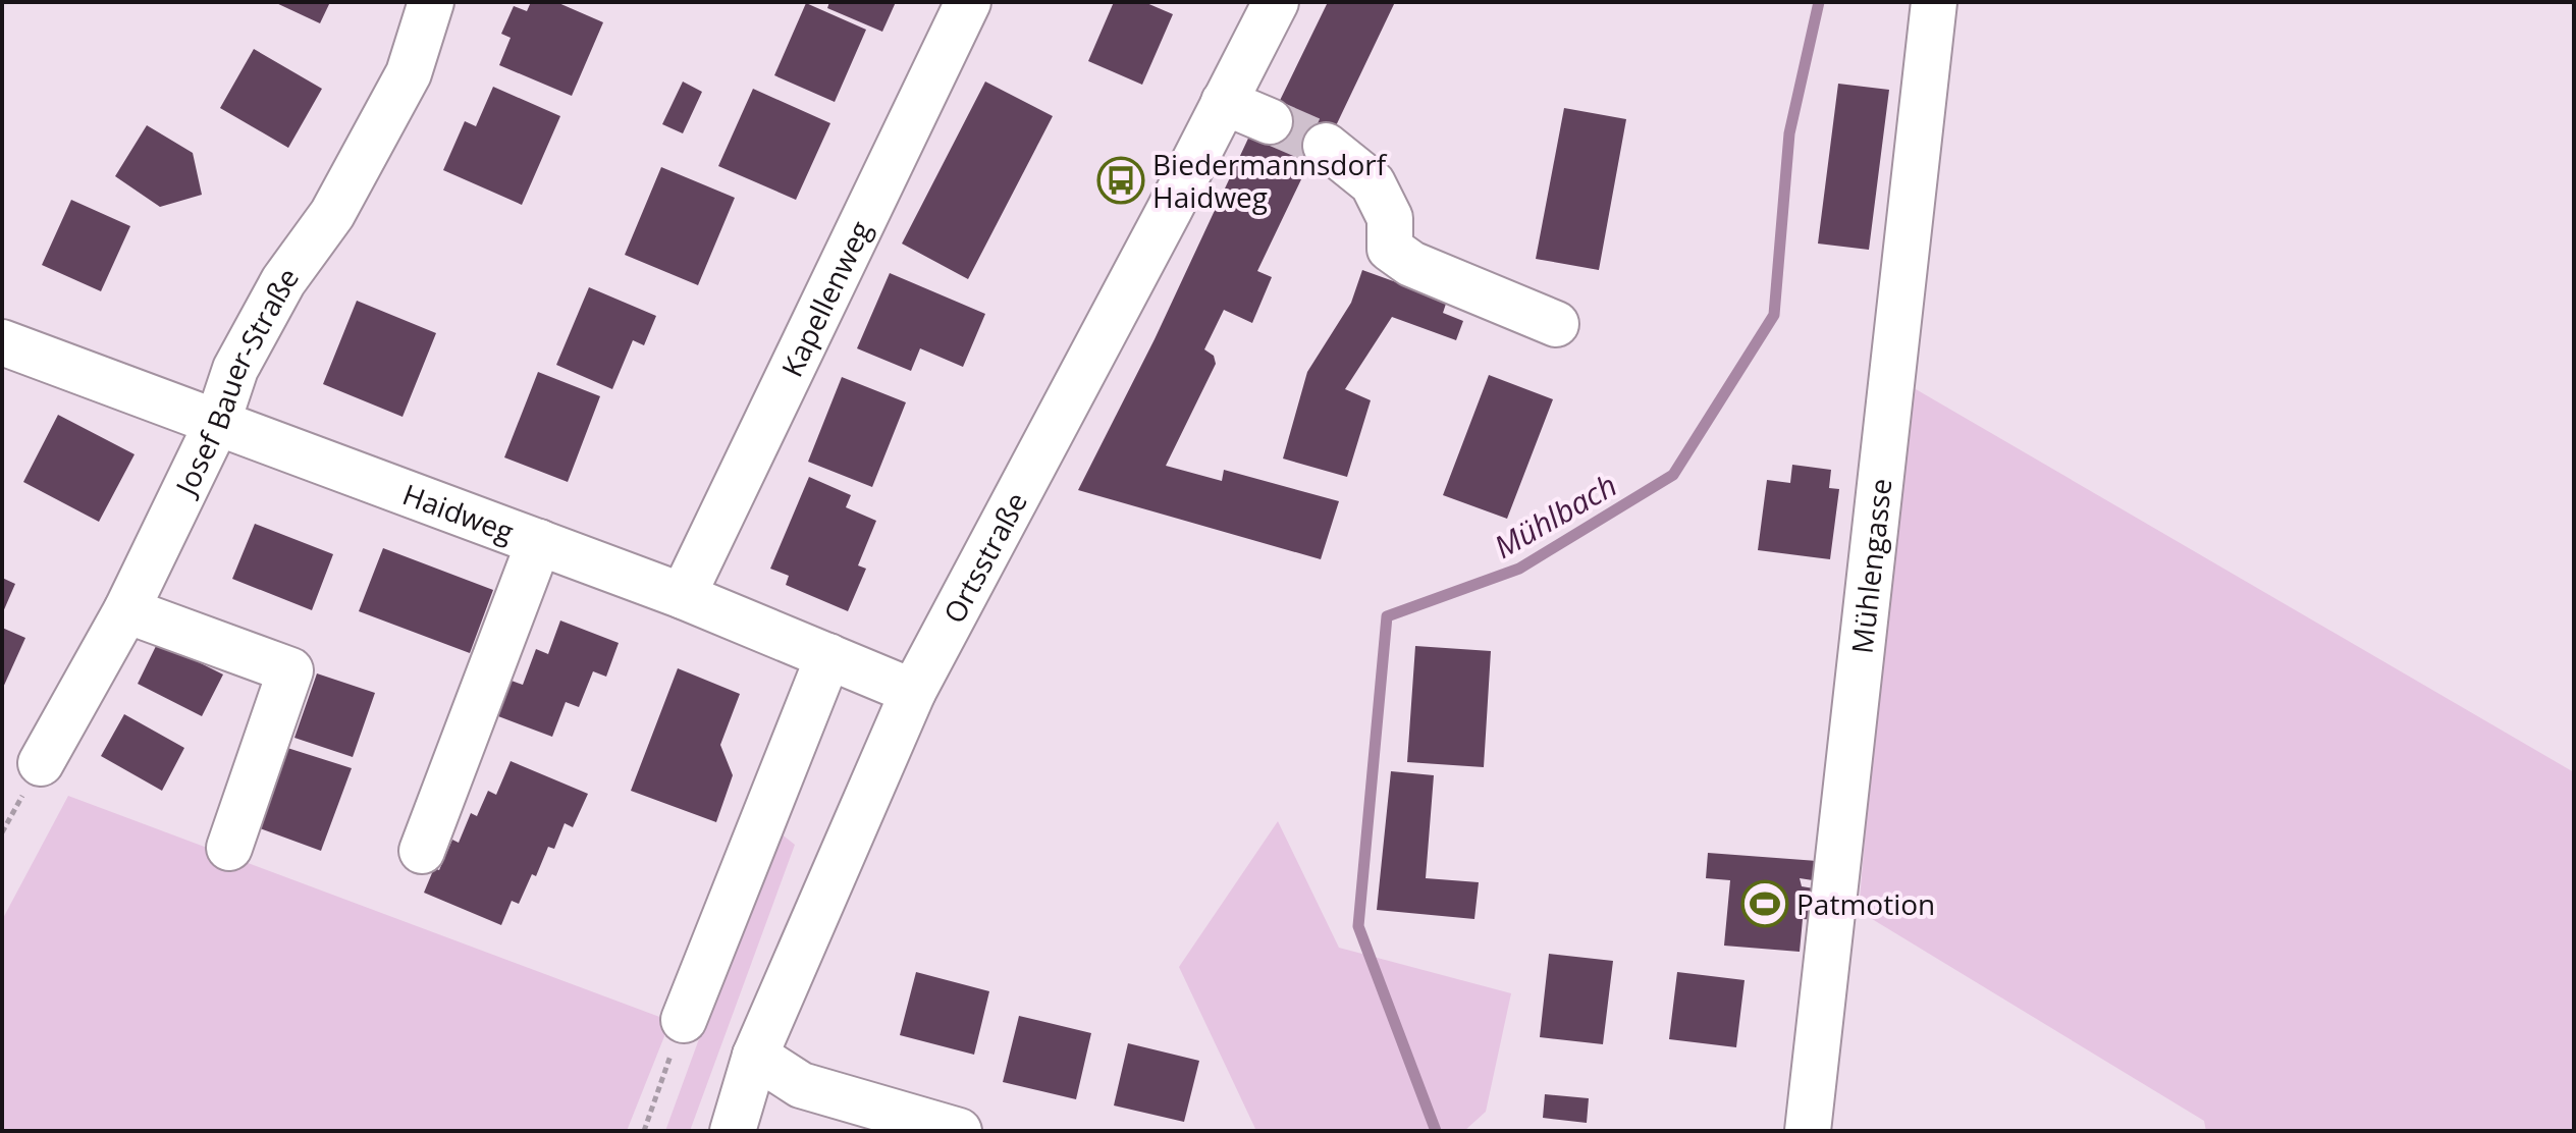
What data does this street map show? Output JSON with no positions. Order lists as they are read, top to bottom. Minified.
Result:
{"streets":{"street":["Kapellenweg","Josef Bauer-Straße","Haidweg","Ortsstraße","Mühlengasse"]},"crossings":[["Kapellenweg","Haidweg"],["Josef Bauer-Straße","Haidweg"],["Haidweg","Ortsstraße"]],"water":["Mühlbach"],"places":{"bus stop":["Biedermannsdorf Haidweg"],"sports":["Patmotion"]}}
